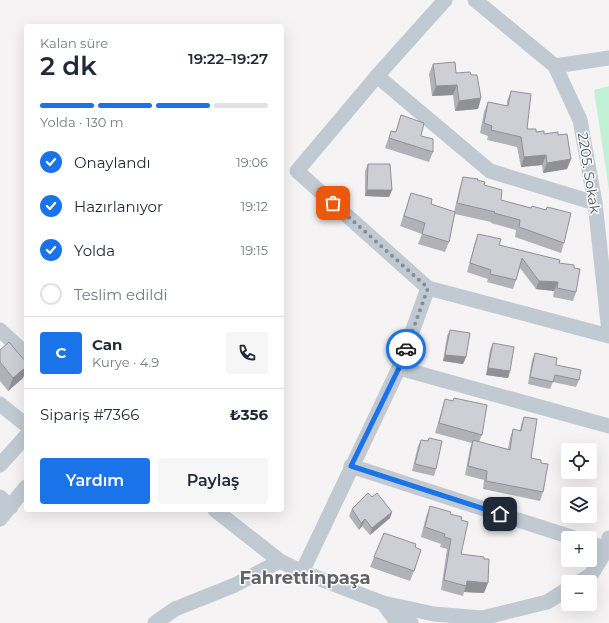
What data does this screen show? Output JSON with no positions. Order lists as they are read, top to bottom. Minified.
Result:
{"streets":{"street":["2205. Sokak"]},"districts":["Fahrettinpaşa"],"page":{"heading":["2 dk","Kalan süre","19:22–19:27"],"panel":["Can","Kurye · 4.9","Sipariş #7366","₺356"],"bar":"Yolda · 130 m","list":[["Onaylandı","19:06"],["Hazırlanıyor","19:12"],["Yolda","19:15"],"Teslim edildi"],"round":"C","map_buttons":["+","−"],"buttons":["Yardım","Paylaş"]}}
